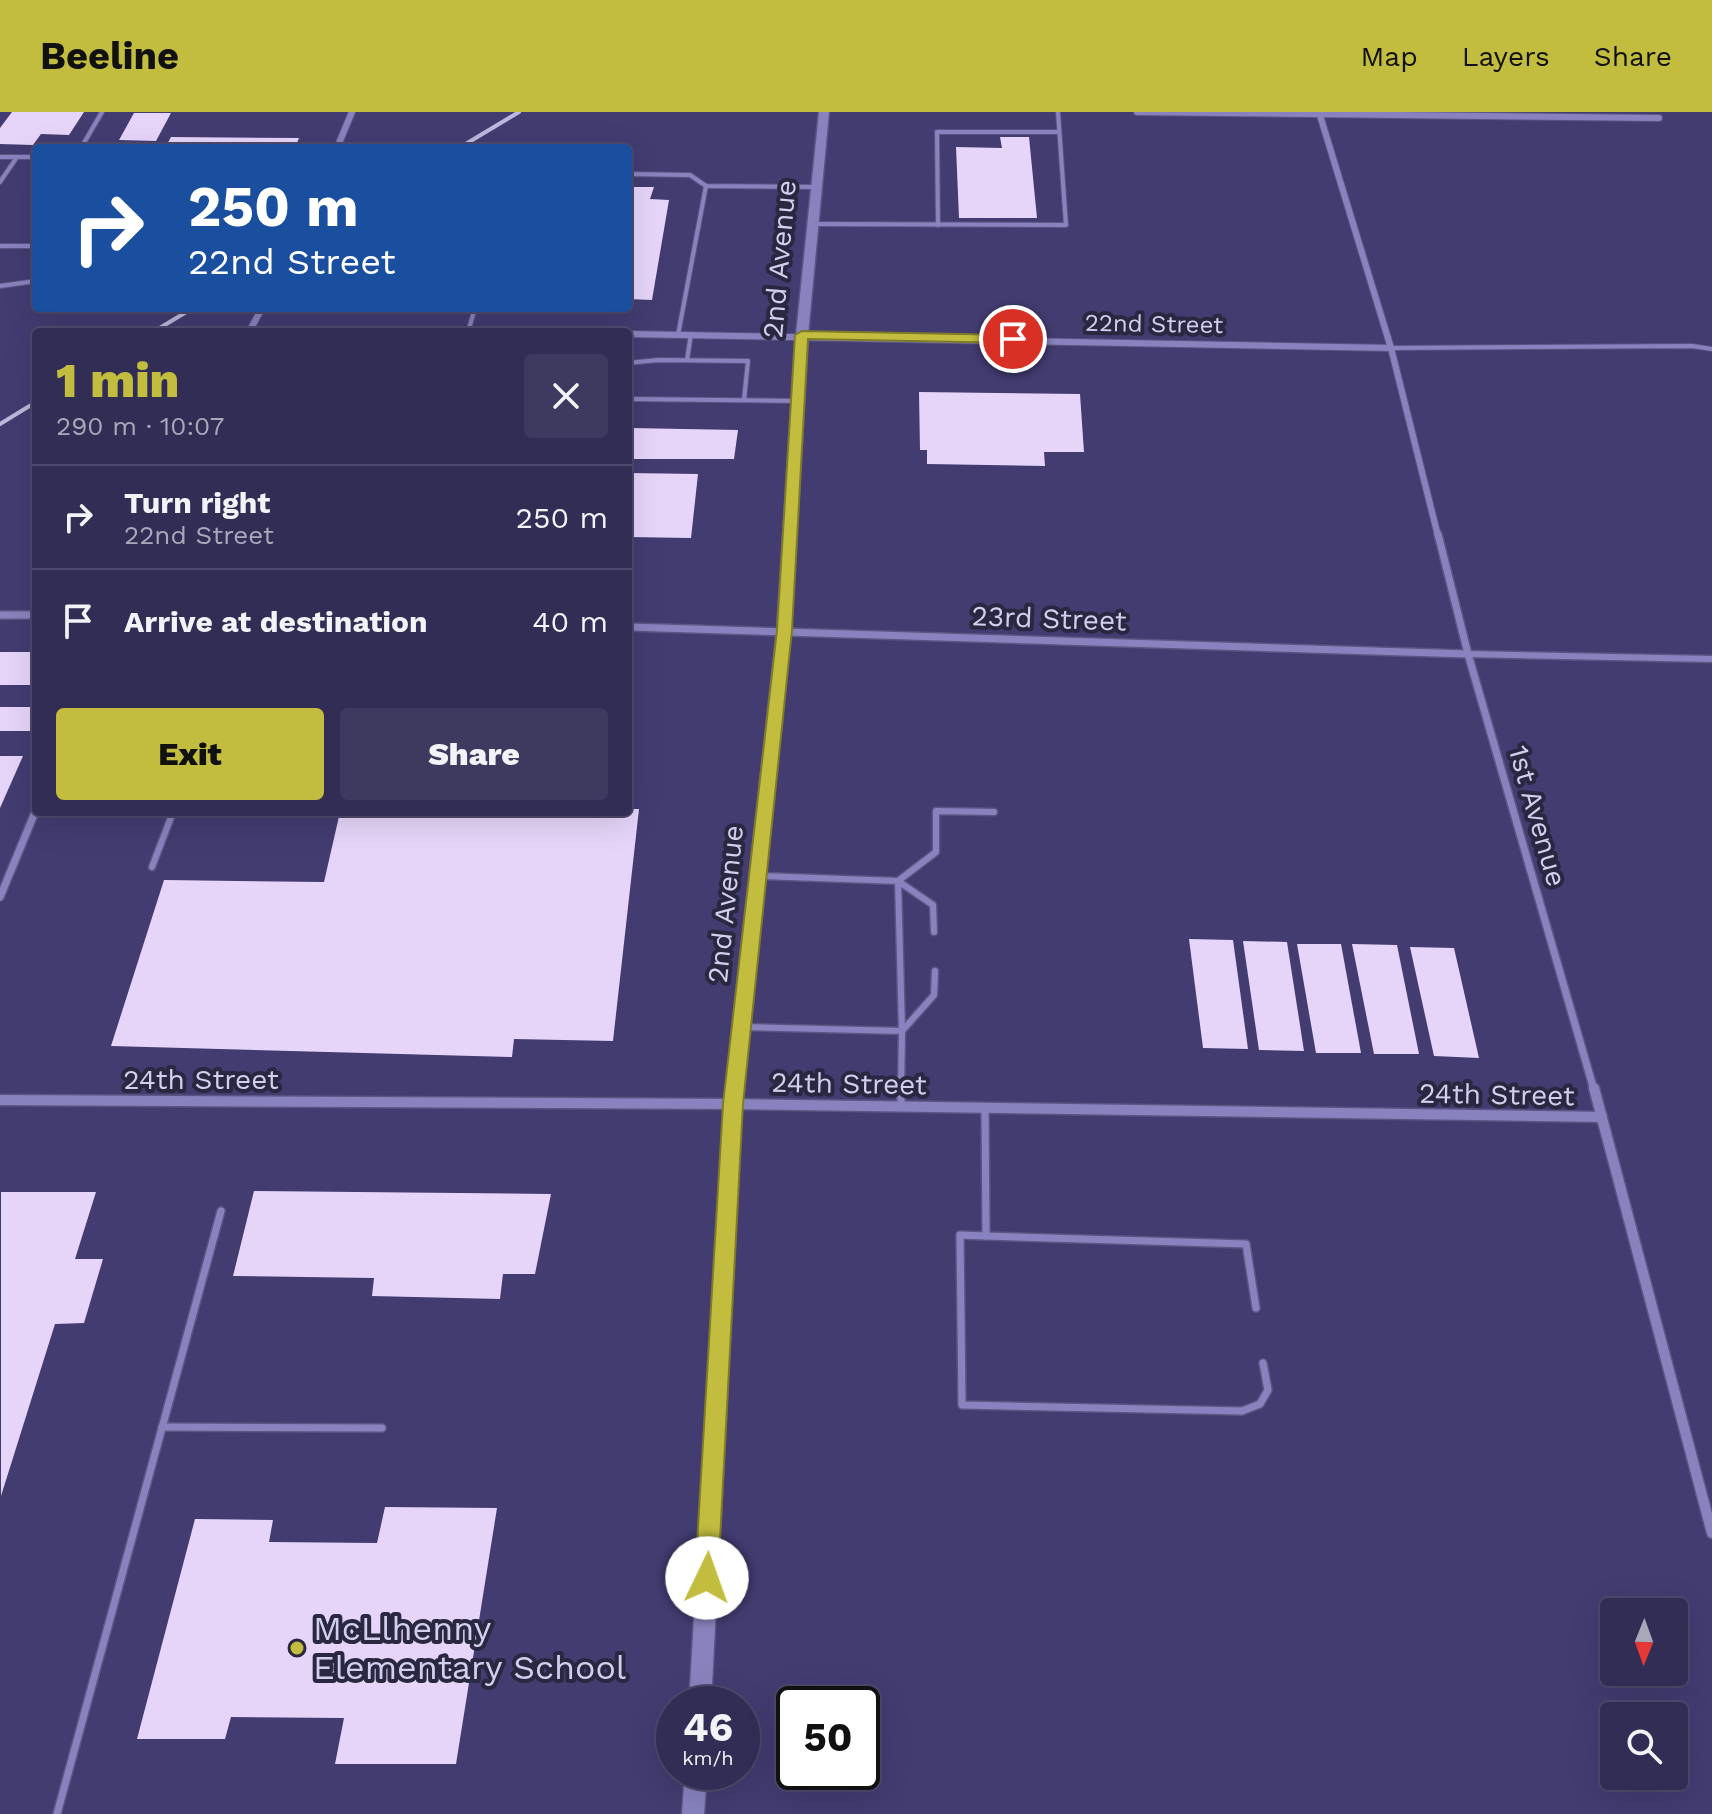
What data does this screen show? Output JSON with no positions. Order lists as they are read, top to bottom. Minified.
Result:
{"streets":{"main road":["2nd Avenue"],"street":["22nd Street","23rd Street","1st Avenue","24th Street"]},"crossings":[["2nd Avenue","22nd Street"],["2nd Avenue","23rd Street"],["2nd Avenue","24th Street"],["22nd Street","1st Avenue"],["23rd Street","1st Avenue"],["1st Avenue","24th Street"]],"places":["McLlhenny Elementary School"],"north":"bottom","page":{"header":"Beeline","nav":["Map","Layers","Share"],"turn":["250 m","22nd Street"],"heading":["1 min","290 m · 10:07"],"list":[{"name":"Turn right","note":"22nd Street","value":"250 m"},{"name":"Arrive at destination","value":"40 m"}],"buttons":["Exit","Share"],"speed":"46 km/h","limit":"50"}}
